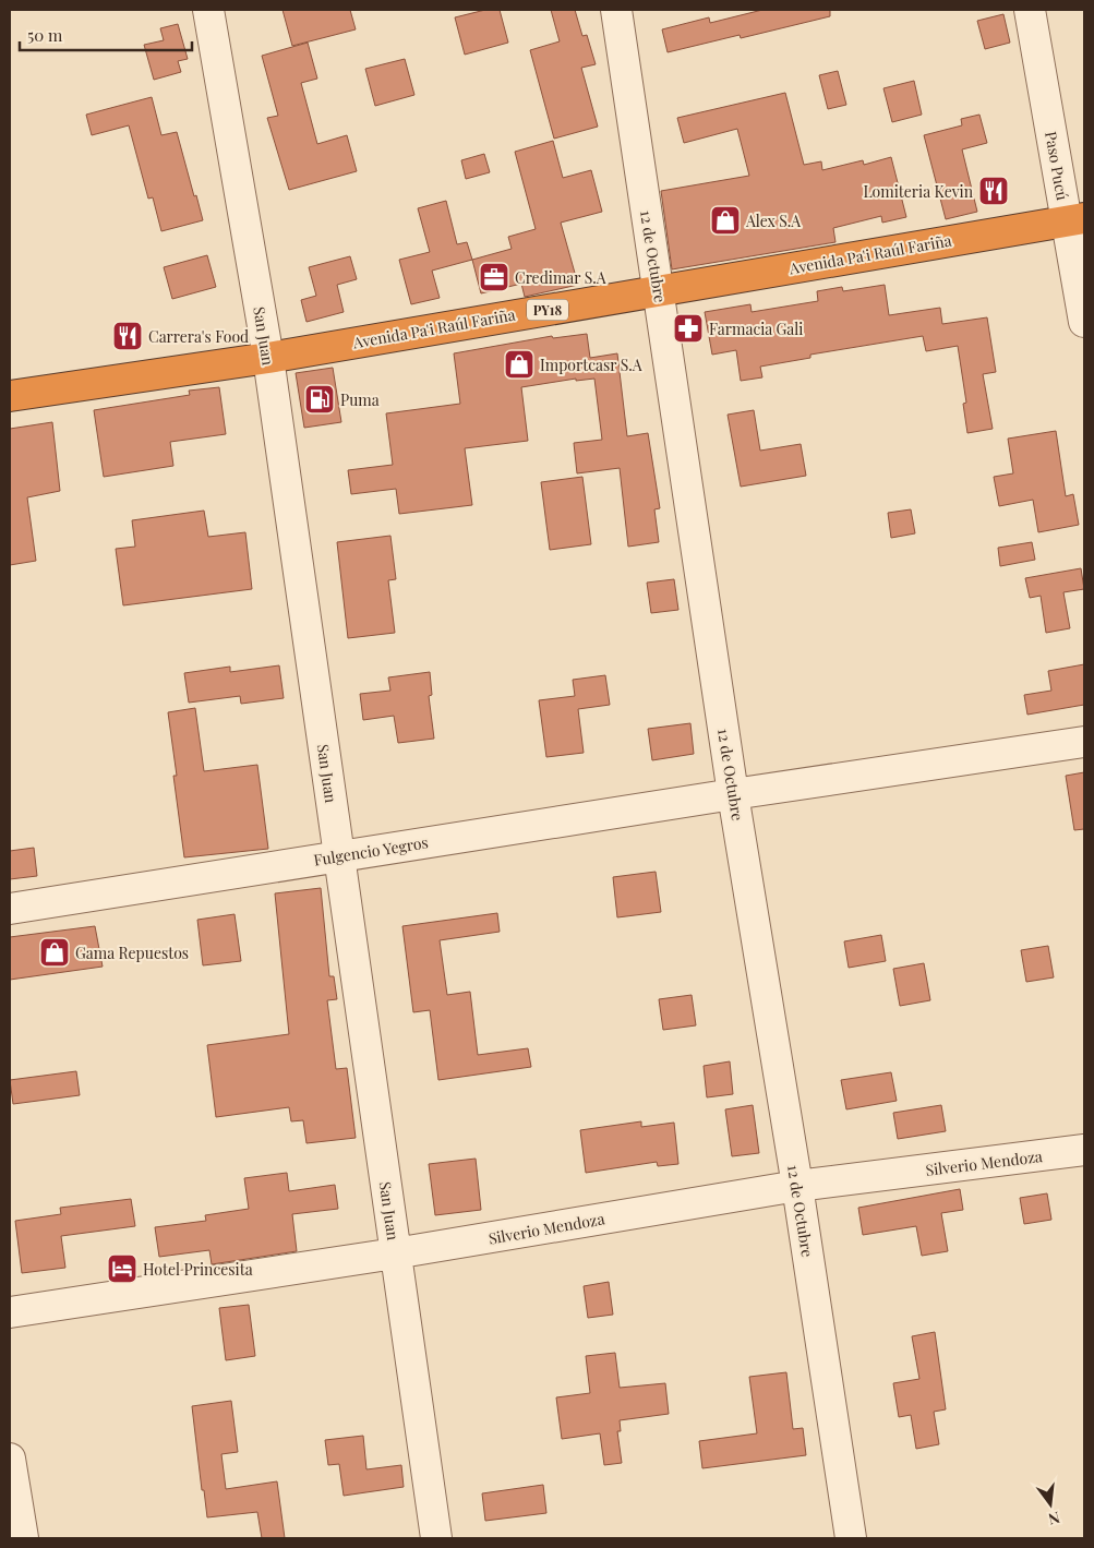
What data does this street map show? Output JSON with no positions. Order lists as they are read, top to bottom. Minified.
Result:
{"streets":{"highway":["Avenida Pa'i Raúl Fariña","PY18"],"street":["Paso Pucú","12 de Octubre","San Juan","Fulgencio Yegros","Silverio Mendoza"]},"crossings":[["Paso Pucú","Avenida Pa'i Raúl Fariña"],["Avenida Pa'i Raúl Fariña","12 de Octubre"],["Avenida Pa'i Raúl Fariña","San Juan"],["12 de Octubre","Fulgencio Yegros"],["12 de Octubre","Silverio Mendoza"],["San Juan","Fulgencio Yegros"],["San Juan","Silverio Mendoza"]],"places":{"restaurant":["Lomiteria Kevin","Carrera's Food"],"shop":["Alex S.A","Importcasr S.A","Gama Repuestos"],"office":["Credimar S.A"],"pharmacy":["Farmacia Gali"],"fuel station":["Puma"],"hotel":["Hotel Princesita"]},"scale_bar":"50 m","north":"bottom"}
